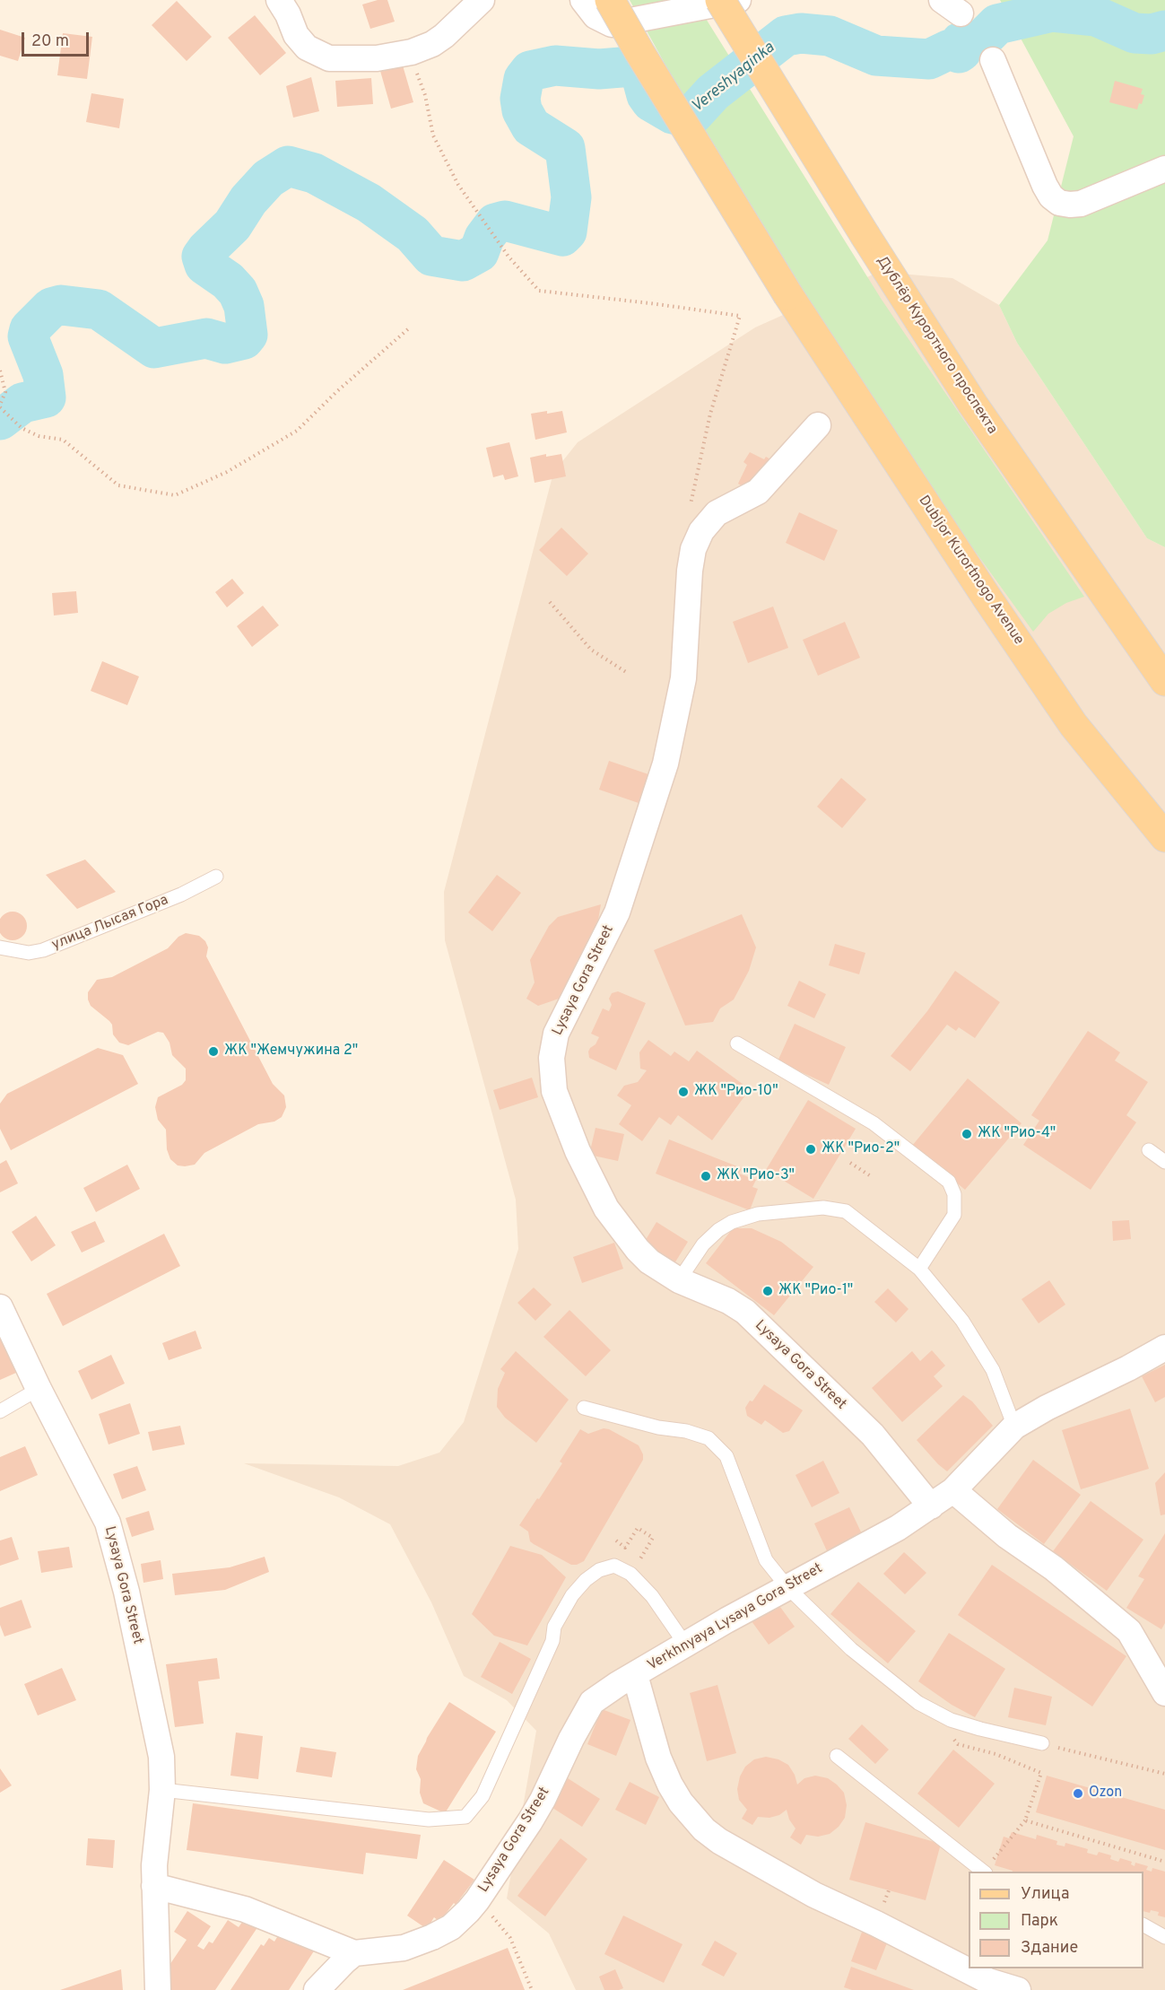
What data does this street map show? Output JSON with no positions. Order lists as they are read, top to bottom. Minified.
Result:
{"streets":{"main road":["Дублёр Курортного проспекта","Dubljor Kurortnogo Avenue"],"street":["Lysaya Gora Street","Verkhnyaya Lysaya Gora Street"],"lane":["улица Лысая Гора"]},"crossings":[["Lysaya Gora Street","Verkhnyaya Lysaya Gora Street"]],"water":["Vereshyaginka"],"places":["ЖК \"Жемчужина 2\"","ЖК \"Рио-10\"","ЖК \"Рио-4\"","ЖК \"Рио-2\"","ЖК \"Рио-3\"","ЖК \"Рио-1\"","Ozon"],"legend":["Улица","Парк","Здание"],"scale_bar":"20 m"}
